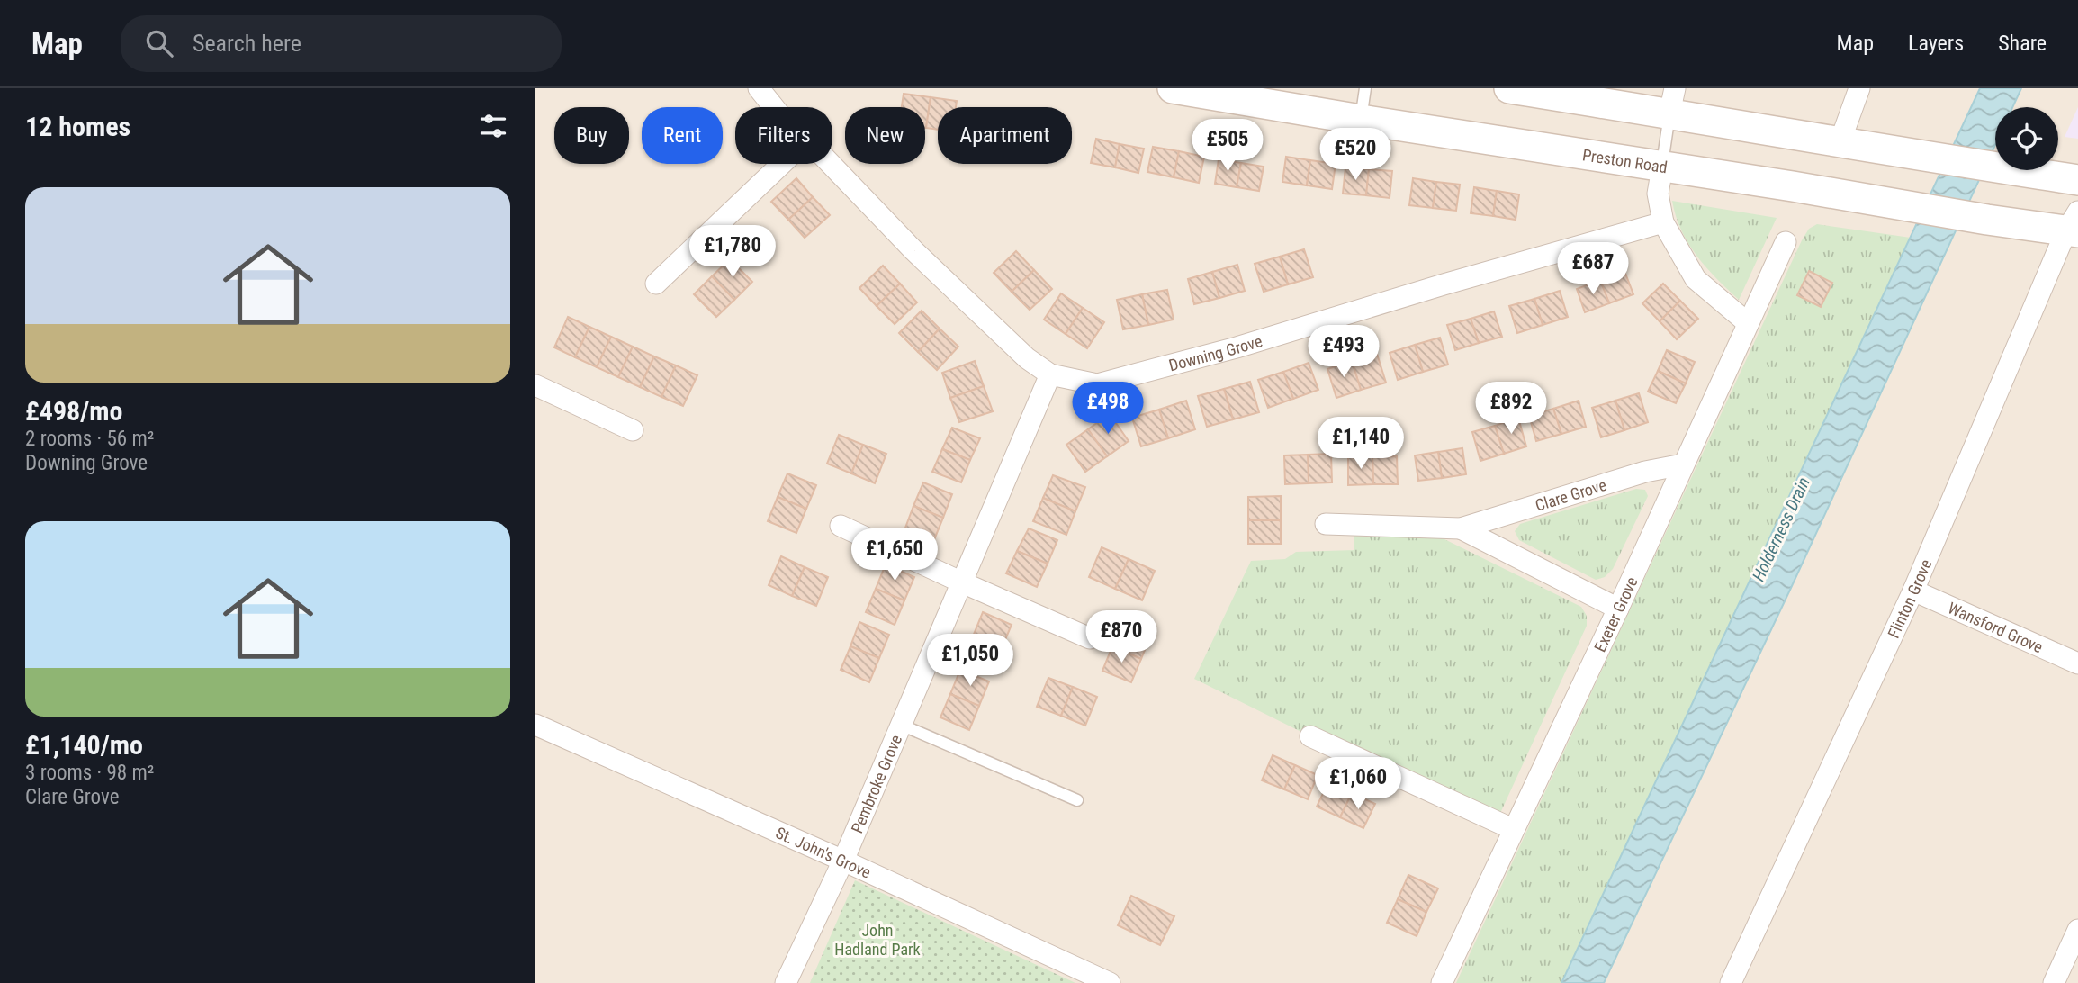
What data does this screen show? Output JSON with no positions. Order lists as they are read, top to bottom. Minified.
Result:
{"streets":{"street":["Preston Road","Downing Grove","Clare Grove","Flinton Grove","Exeter Grove","Wansford Grove","Pembroke Grove","St. John's Grove"]},"crossings":[["Preston Road","Flinton Grove"],["Downing Grove","Pembroke Grove"],["Clare Grove","Exeter Grove"],["Flinton Grove","Wansford Grove"],["Pembroke Grove","St. John's Grove"]],"water":["Holderness Drain"],"parks":["John Hadland Park"],"page":{"header":"Map","search":"Search here","nav":["Map","Layers","Share"],"heading":"12 homes","chip":["Buy","Rent","Filters","New","Apartment"],"price":["£505","£520","£1,780","£687","£493","£498","£892","£1,140","£1,650","£870","£1,050","£1,060"],"list":[{"name":"£498/mo","note":"2 rooms · 56 m² · Downing Grove"},{"name":"£1,140/mo","note":"3 rooms · 98 m² · Clare Grove"}]}}
